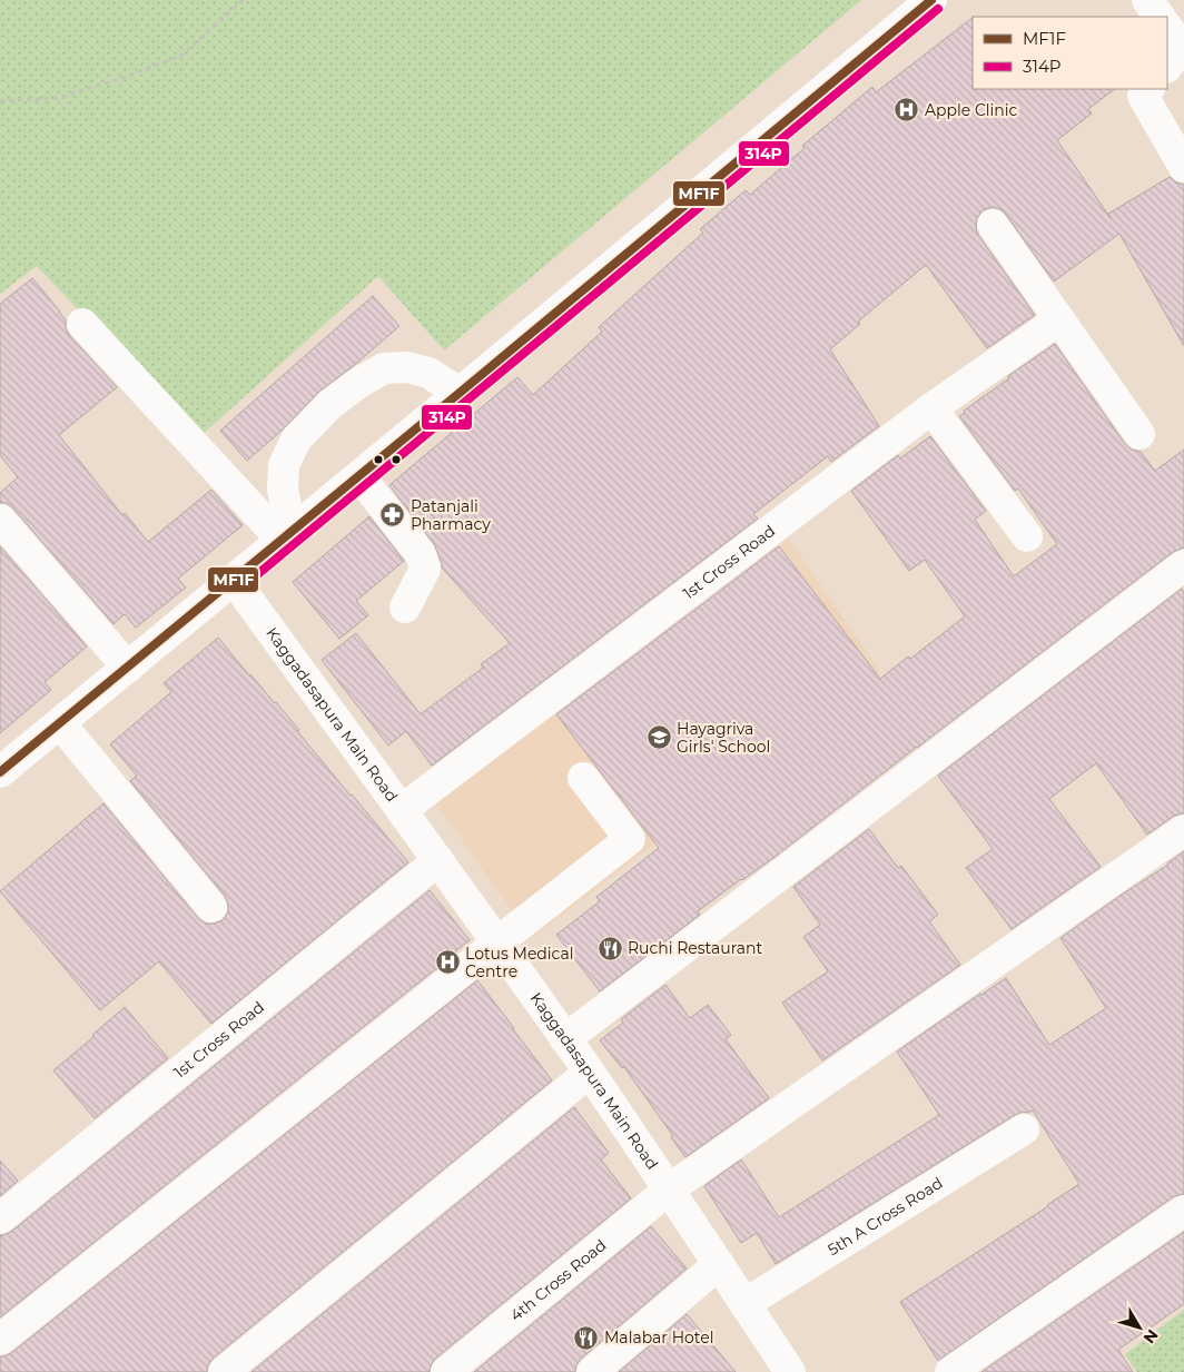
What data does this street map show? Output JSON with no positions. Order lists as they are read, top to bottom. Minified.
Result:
{"streets":{"street":["1st Cross Road","Kaggadasapura Main Road","5th A Cross Road","4th Cross Road"]},"crossings":[["1st Cross Road","Kaggadasapura Main Road"],["Kaggadasapura Main Road","5th A Cross Road"],["Kaggadasapura Main Road","4th Cross Road"]],"places":{"hospital":["Apple Clinic","Lotus Medical Centre"],"pharmacy":["Patanjali Pharmacy"],"school or university":["Hayagriva Girls' School"],"restaurant":["Ruchi Restaurant","Malabar Hotel"]},"lines":["transit line MF1F","transit line 314P"],"legend":["MF1F","314P"],"north":"bottom right"}
